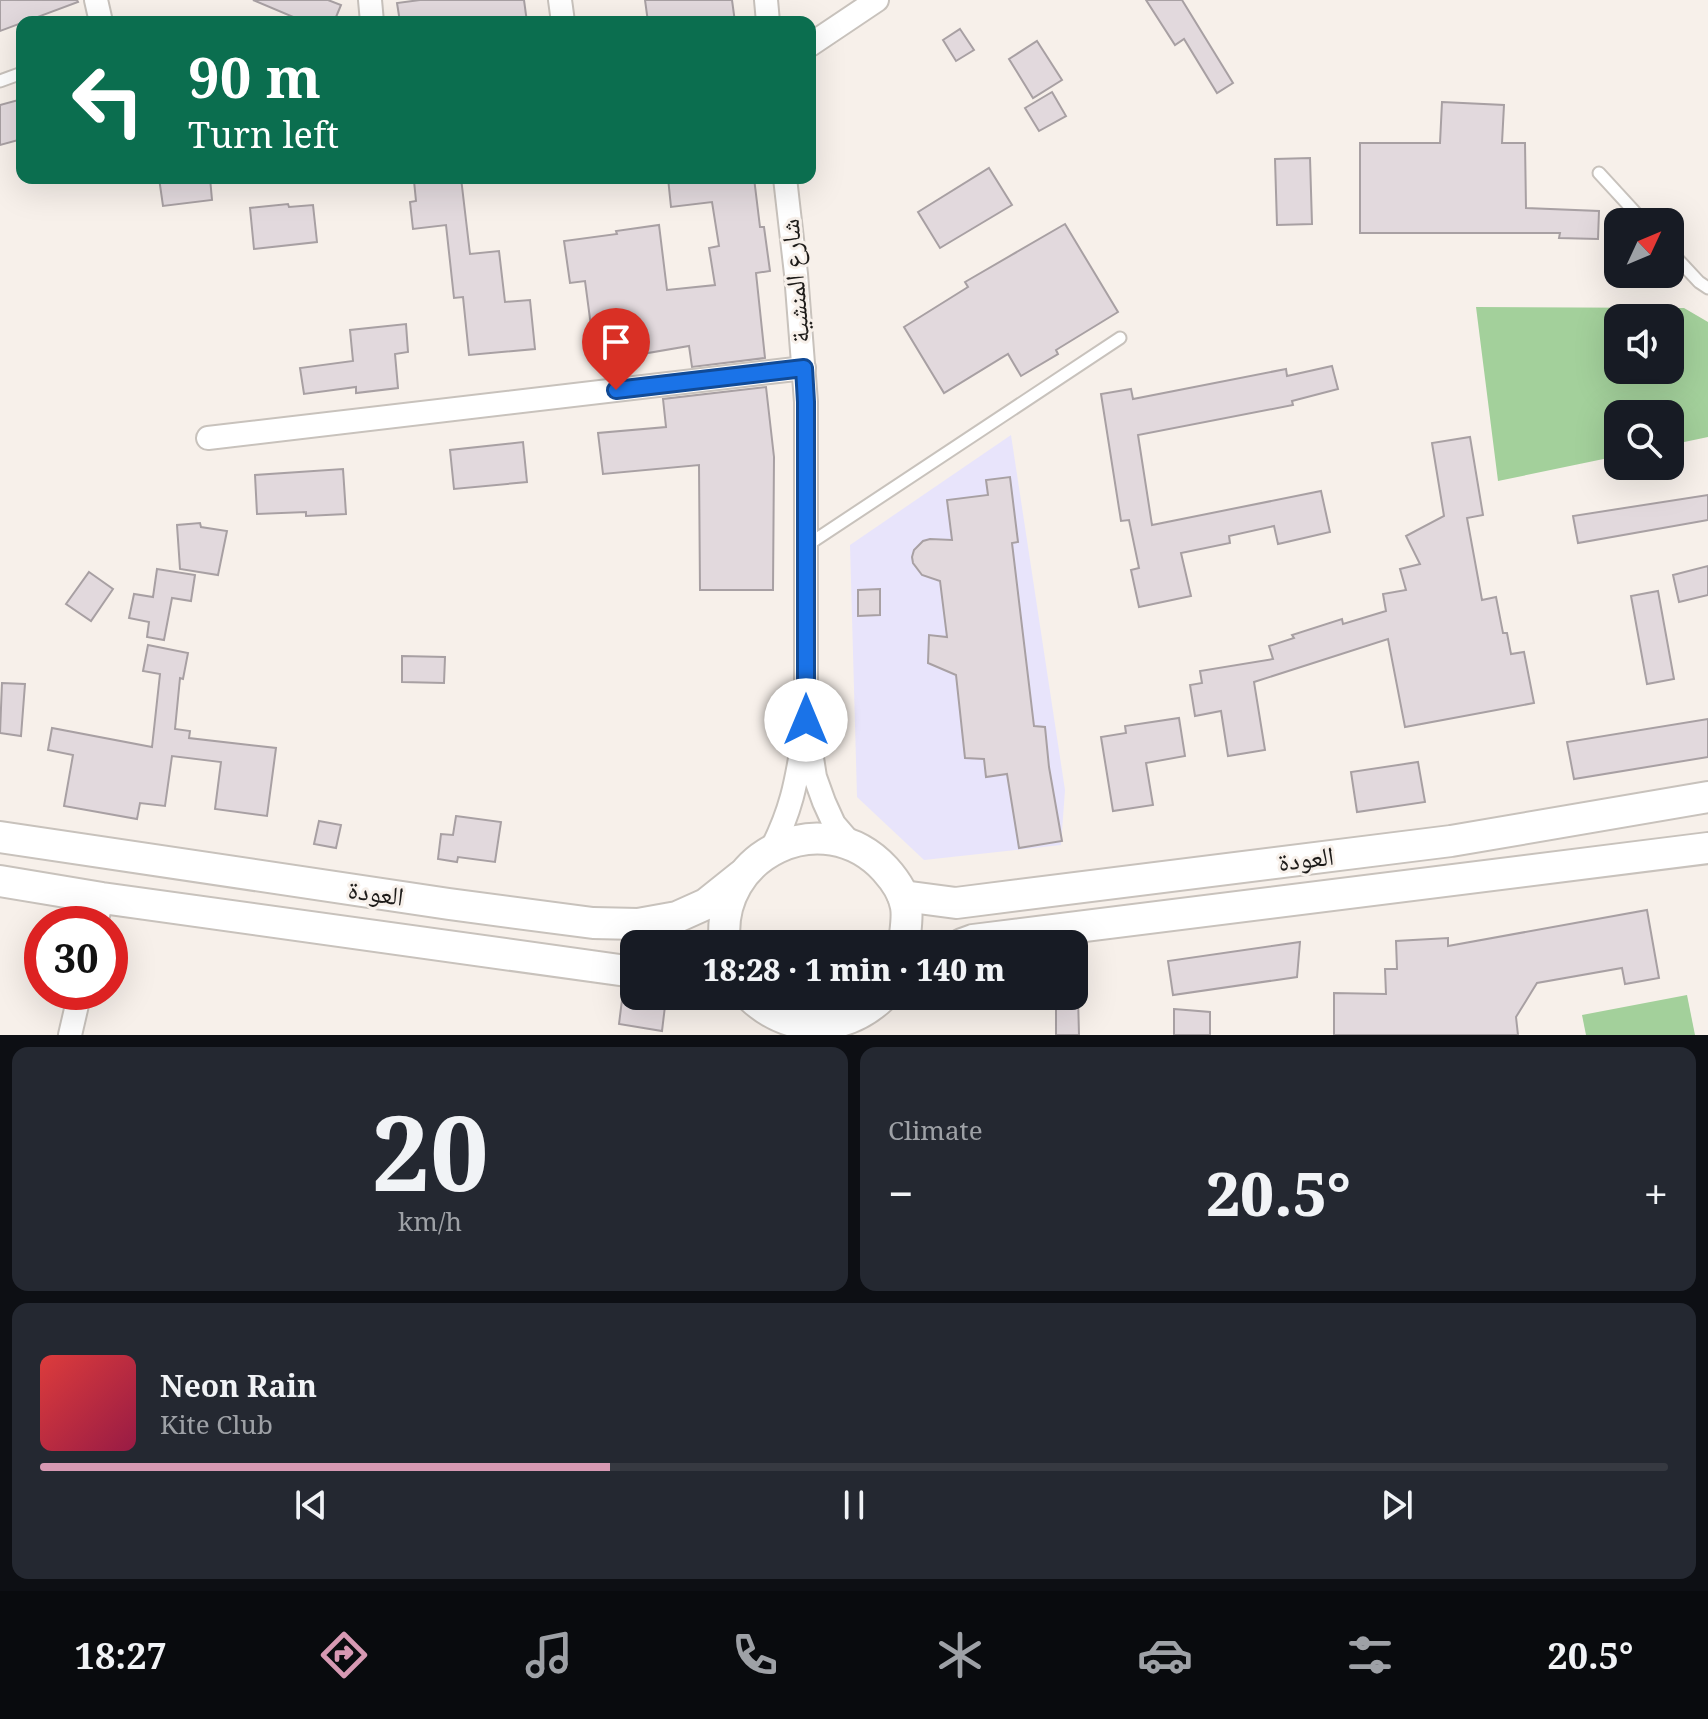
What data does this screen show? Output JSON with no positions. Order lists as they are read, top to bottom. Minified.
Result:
{"streets":{"main road":["العودة"],"street":["شارع المنشية"]},"crossings":[["شارع المنشية","العودة"]],"north":"top right","page":{"turn":["90 m","Turn left"],"limit":"30","trip":"18:28 · 1 min · 140 m","tile":[["20","km/h"],"Climate"],"heat":["−","20.5°","+"],"song":["Neon Rain","Kite Club"],"tabs":["18:27","20.5°"]}}
